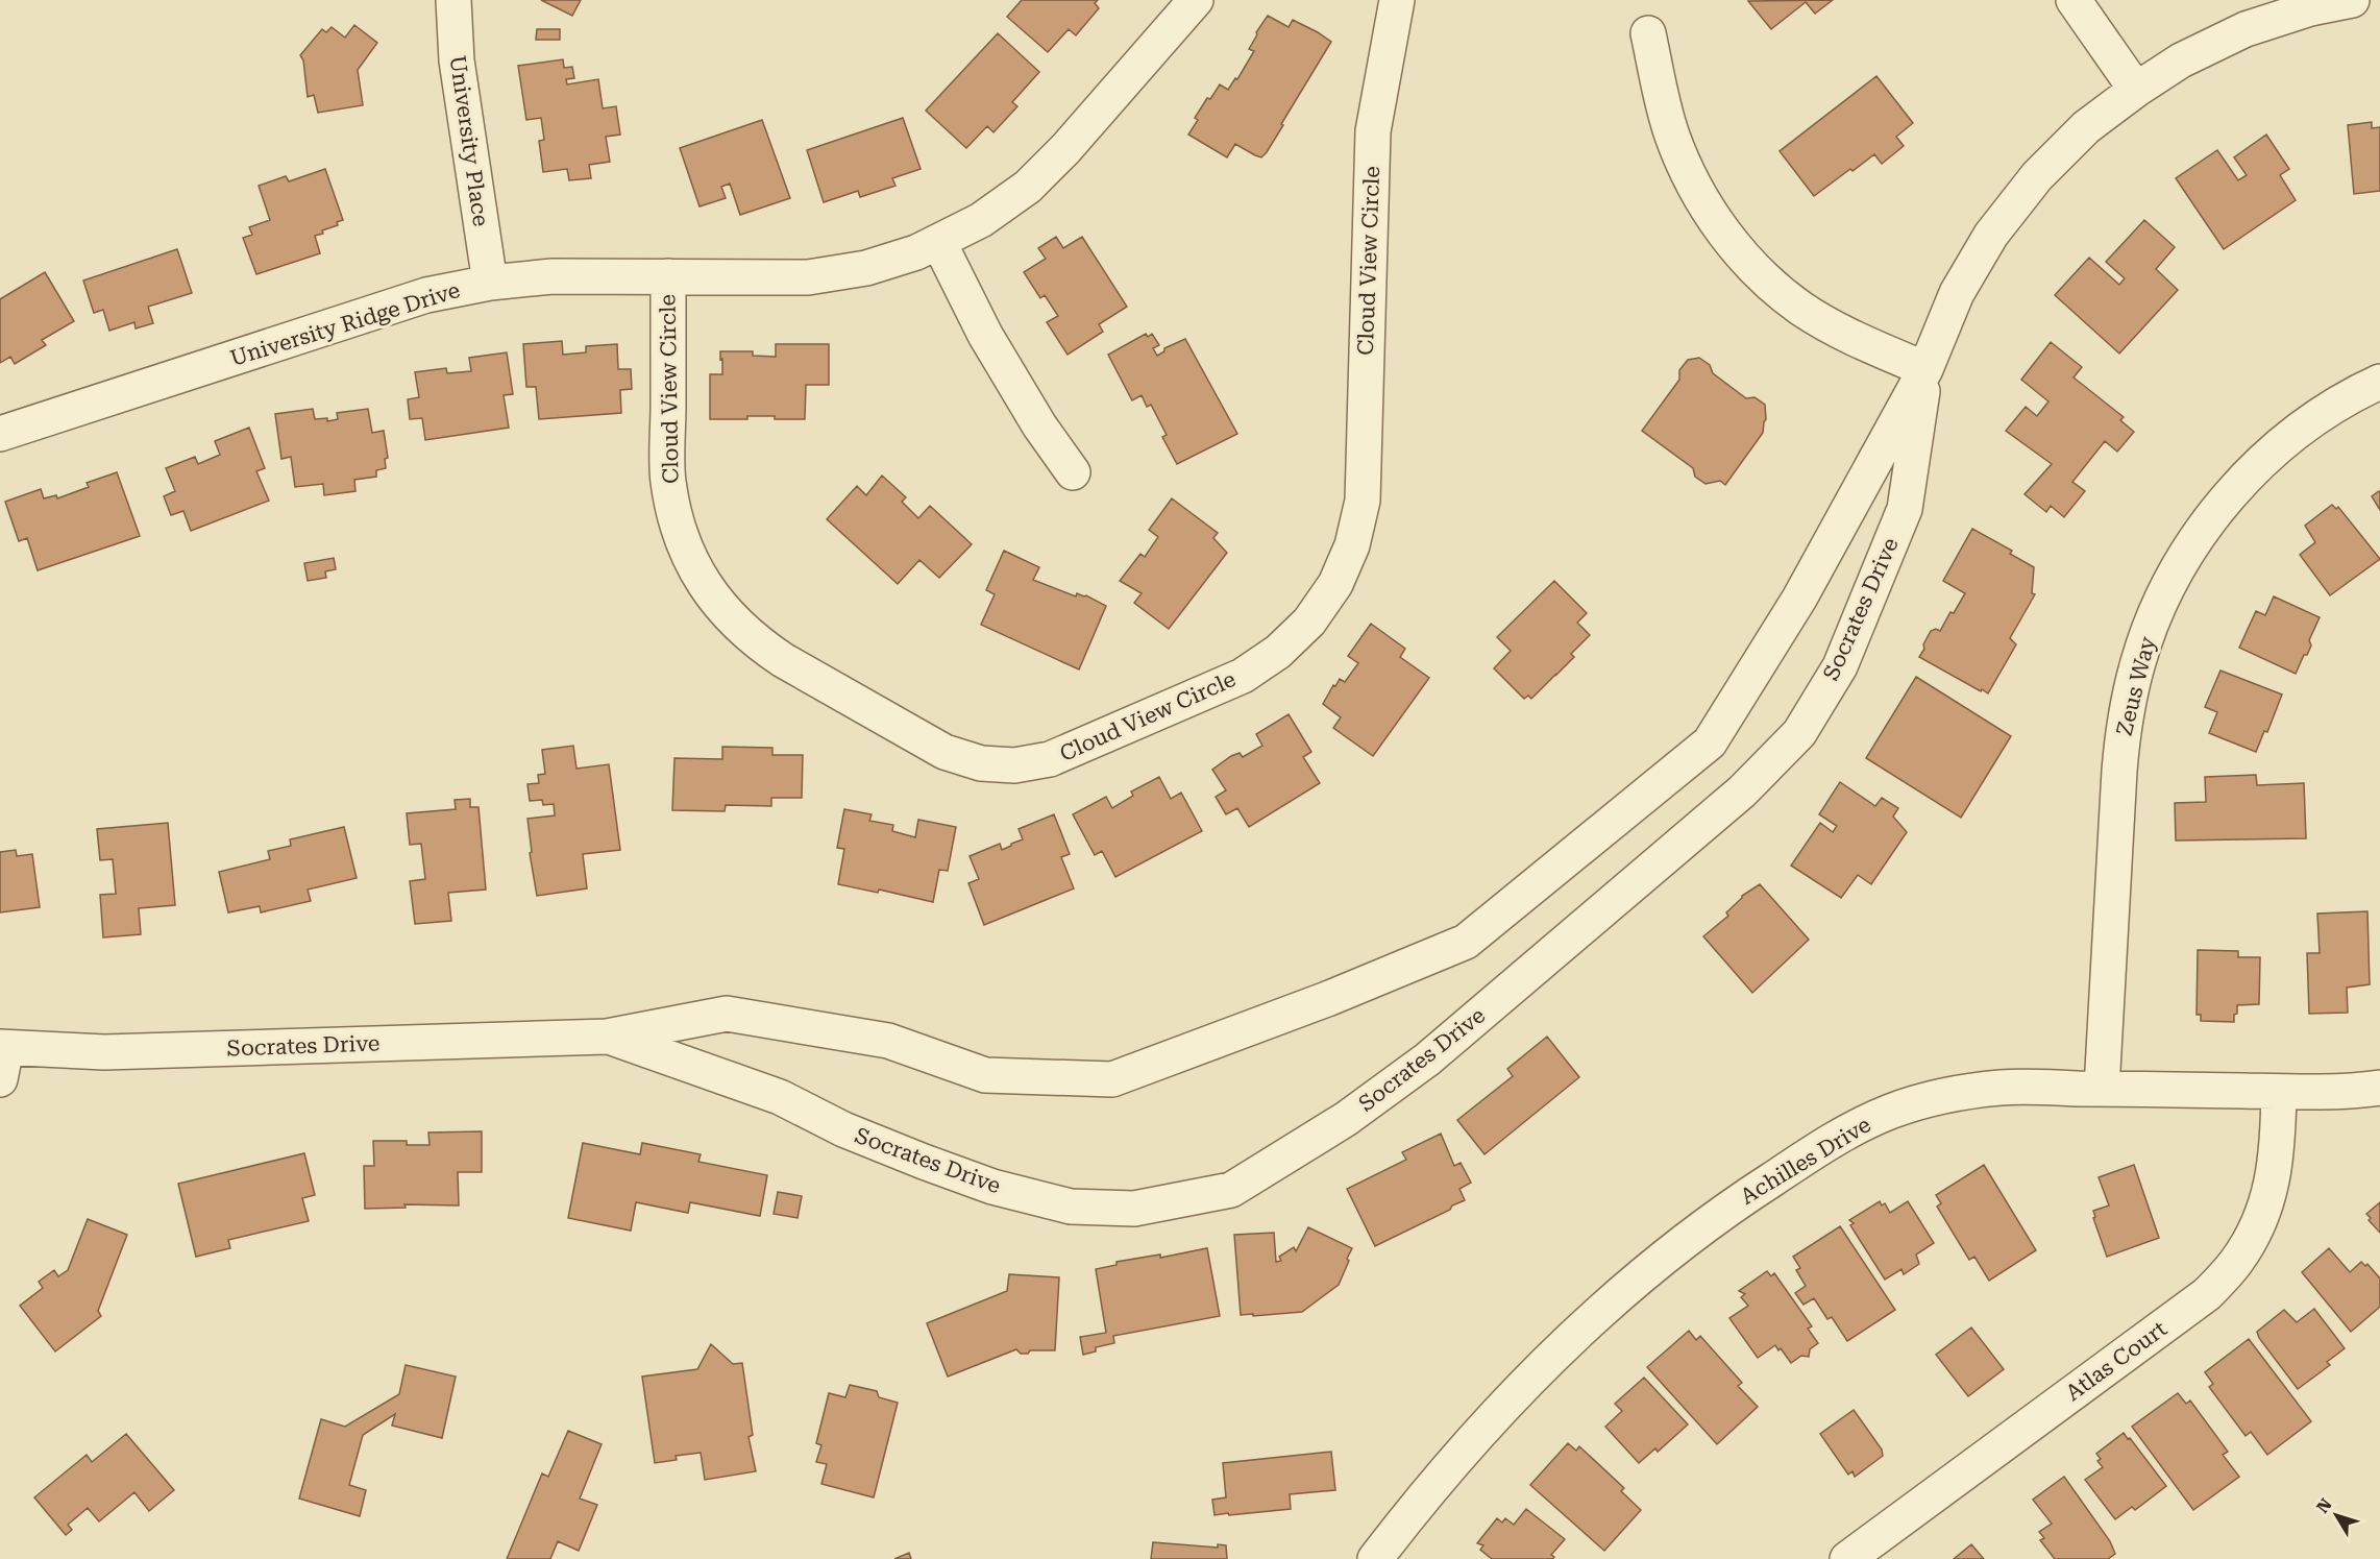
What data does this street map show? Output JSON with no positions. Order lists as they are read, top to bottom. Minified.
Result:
{"streets":{"street":["University Place","Cloud View Circle","University Ridge Drive","Socrates Drive","Zeus Way","Achilles Drive","Atlas Court"]},"crossings":[["University Place","University Ridge Drive"],["Cloud View Circle","University Ridge Drive"],["Zeus Way","Achilles Drive"],["Achilles Drive","Atlas Court"]],"north":"top left"}
